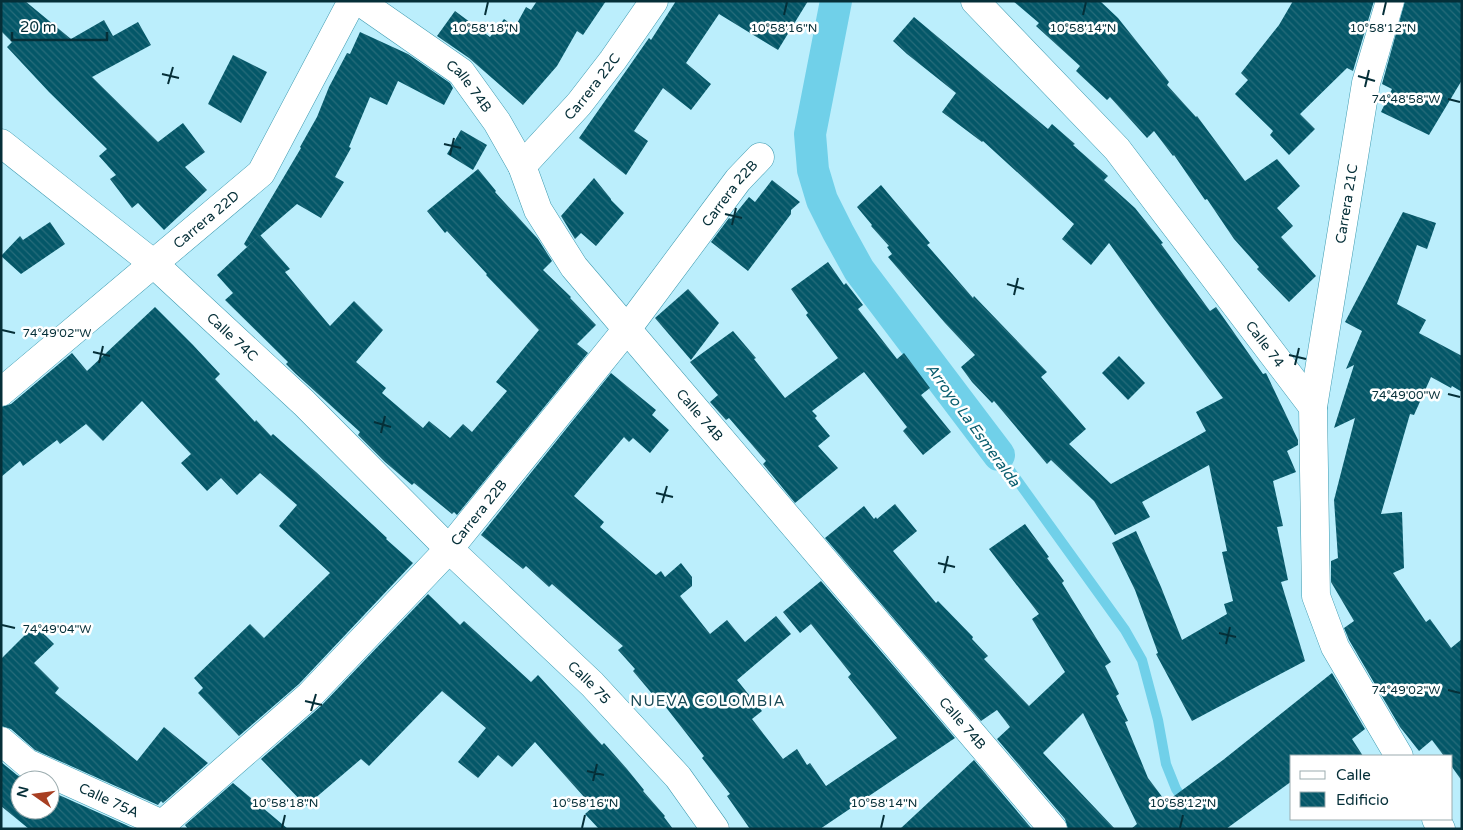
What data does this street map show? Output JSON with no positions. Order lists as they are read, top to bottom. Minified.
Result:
{"streets":{"street":["Carrera 22C","Calle 74B","Carrera 22B","Carrera 21C","Carrera 22D","Calle 74C","Calle 74","Calle 75","Calle 75A"]},"crossings":[["Carrera 22C","Calle 74B"],["Calle 74B","Carrera 22B"],["Carrera 22B","Calle 74C"],["Carrera 22B","Calle 75"],["Carrera 22B","Calle 75A"],["Carrera 21C","Calle 74"],["Carrera 22D","Calle 74C"],["Calle 74C","Calle 75"]],"districts":["NUEVA COLOMBIA"],"water":["Arroyo La Esmeralda"],"legend":["Calle","Edificio"],"scale_bar":"20 m","north":"left","coordinates":["10°58'18\"N","10°58'16\"N","10°58'14\"N","10°58'12\"N","74°48'58\"W","74°49'02\"W","74°49'00\"W","74°49'04\"W"]}
